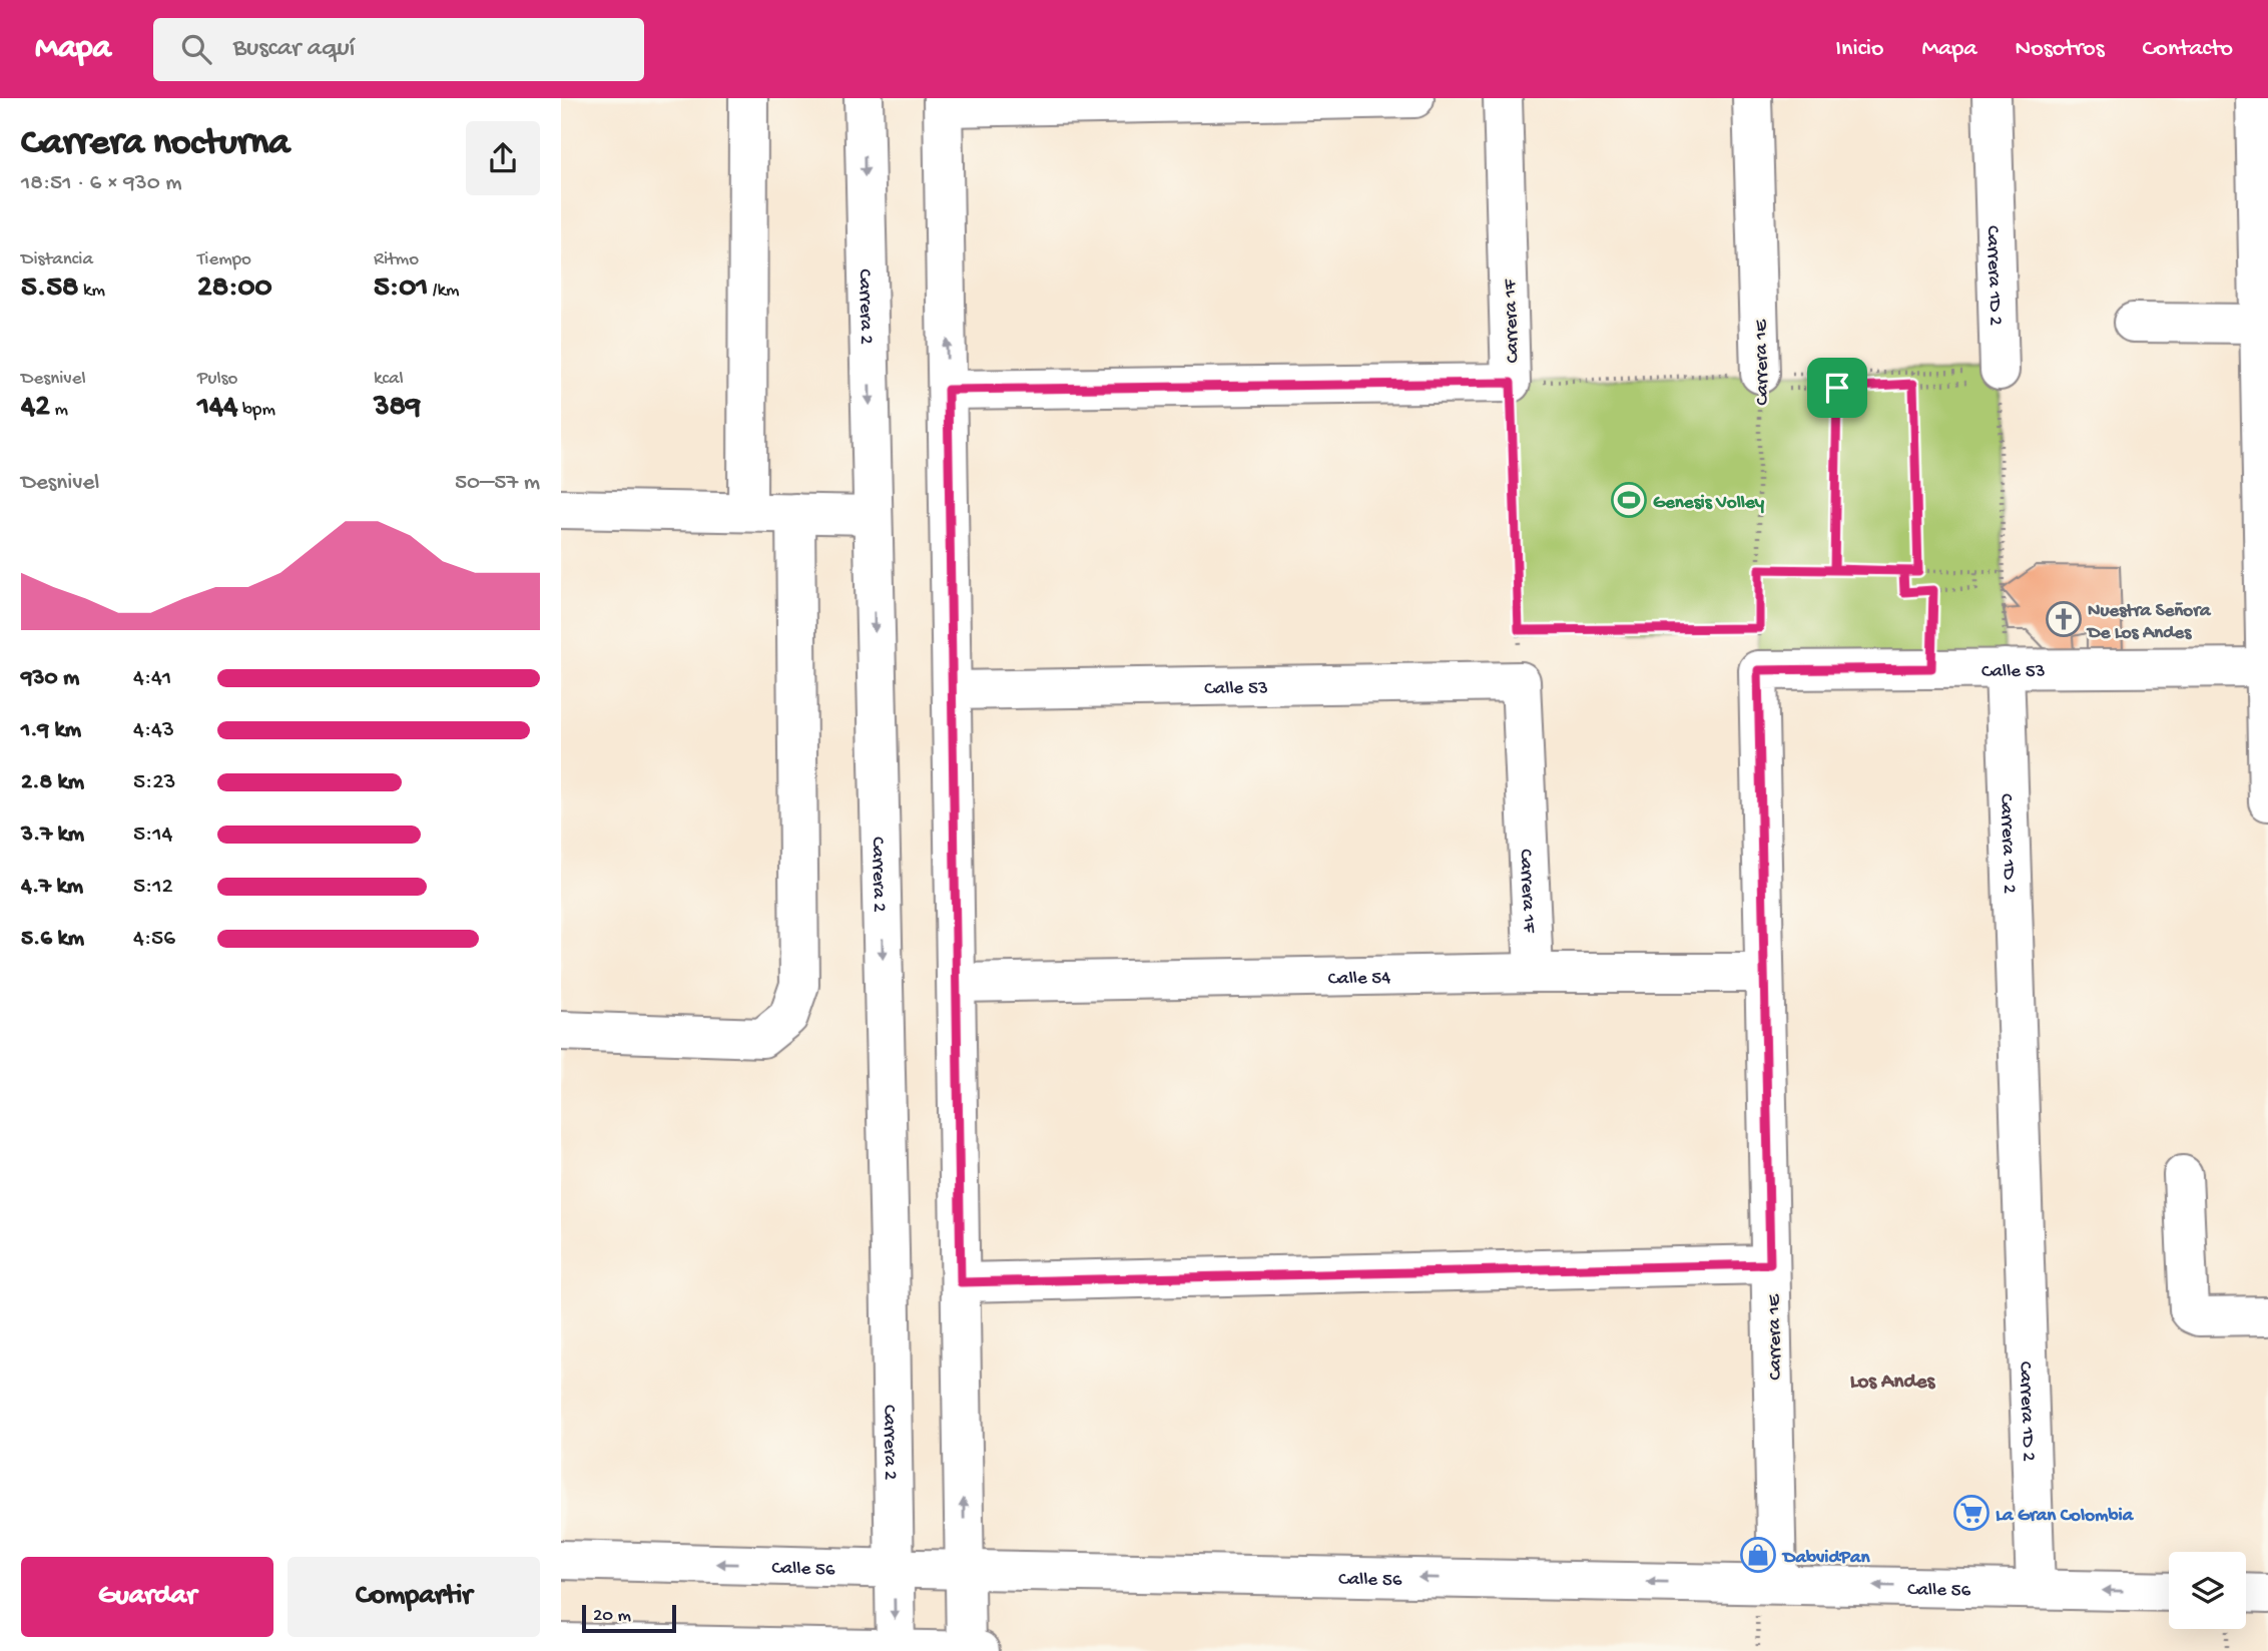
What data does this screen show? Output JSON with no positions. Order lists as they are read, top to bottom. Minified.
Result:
{"streets":{"street":["Carrera 1D 2","Carrera 2","Carrera 1F","Carrera 1E","Calle 53","Calle 54","Calle 56"]},"crossings":[["Carrera 1D 2","Calle 53"],["Carrera 1D 2","Calle 56"],["Carrera 2","Calle 56"],["Carrera 1F","Carrera 1E"],["Carrera 1F","Calle 53"],["Carrera 1F","Calle 54"],["Carrera 1E","Calle 53"],["Carrera 1E","Calle 54"],["Carrera 1E","Calle 56"]],"districts":["Los Andes"],"places":{"sports":["Genesis Volley"],"church":["Nuestra Señora De Los Andes"],"supermarket":["La Gran Colombia"],"shop":["DabvidPan"]},"scale_bar":"20 m","page":{"header":"Mapa","search":"Buscar aquí","nav":["Inicio","Mapa","Nosotros","Contacto"],"heading":["Carrera nocturna","18:51 · 6 × 930 m"],"stats":[["Distancia","5.58 km"],["Tiempo","28:00"],["Ritmo","5:01 /km"],["Desnivel","42 m"],["Pulso","144 bpm"],["kcal","389"]],"chart":["Desnivel","50–57 m"],"list":[{"name":"930 m","note":"4:41"},{"name":"1.9 km","note":"4:43"},{"name":"2.8 km","note":"5:23"},{"name":"3.7 km","note":"5:14"},{"name":"4.7 km","note":"5:12"},{"name":"5.6 km","note":"4:56"}],"buttons":["Guardar","Compartir"],"scale":"20 m"}}
